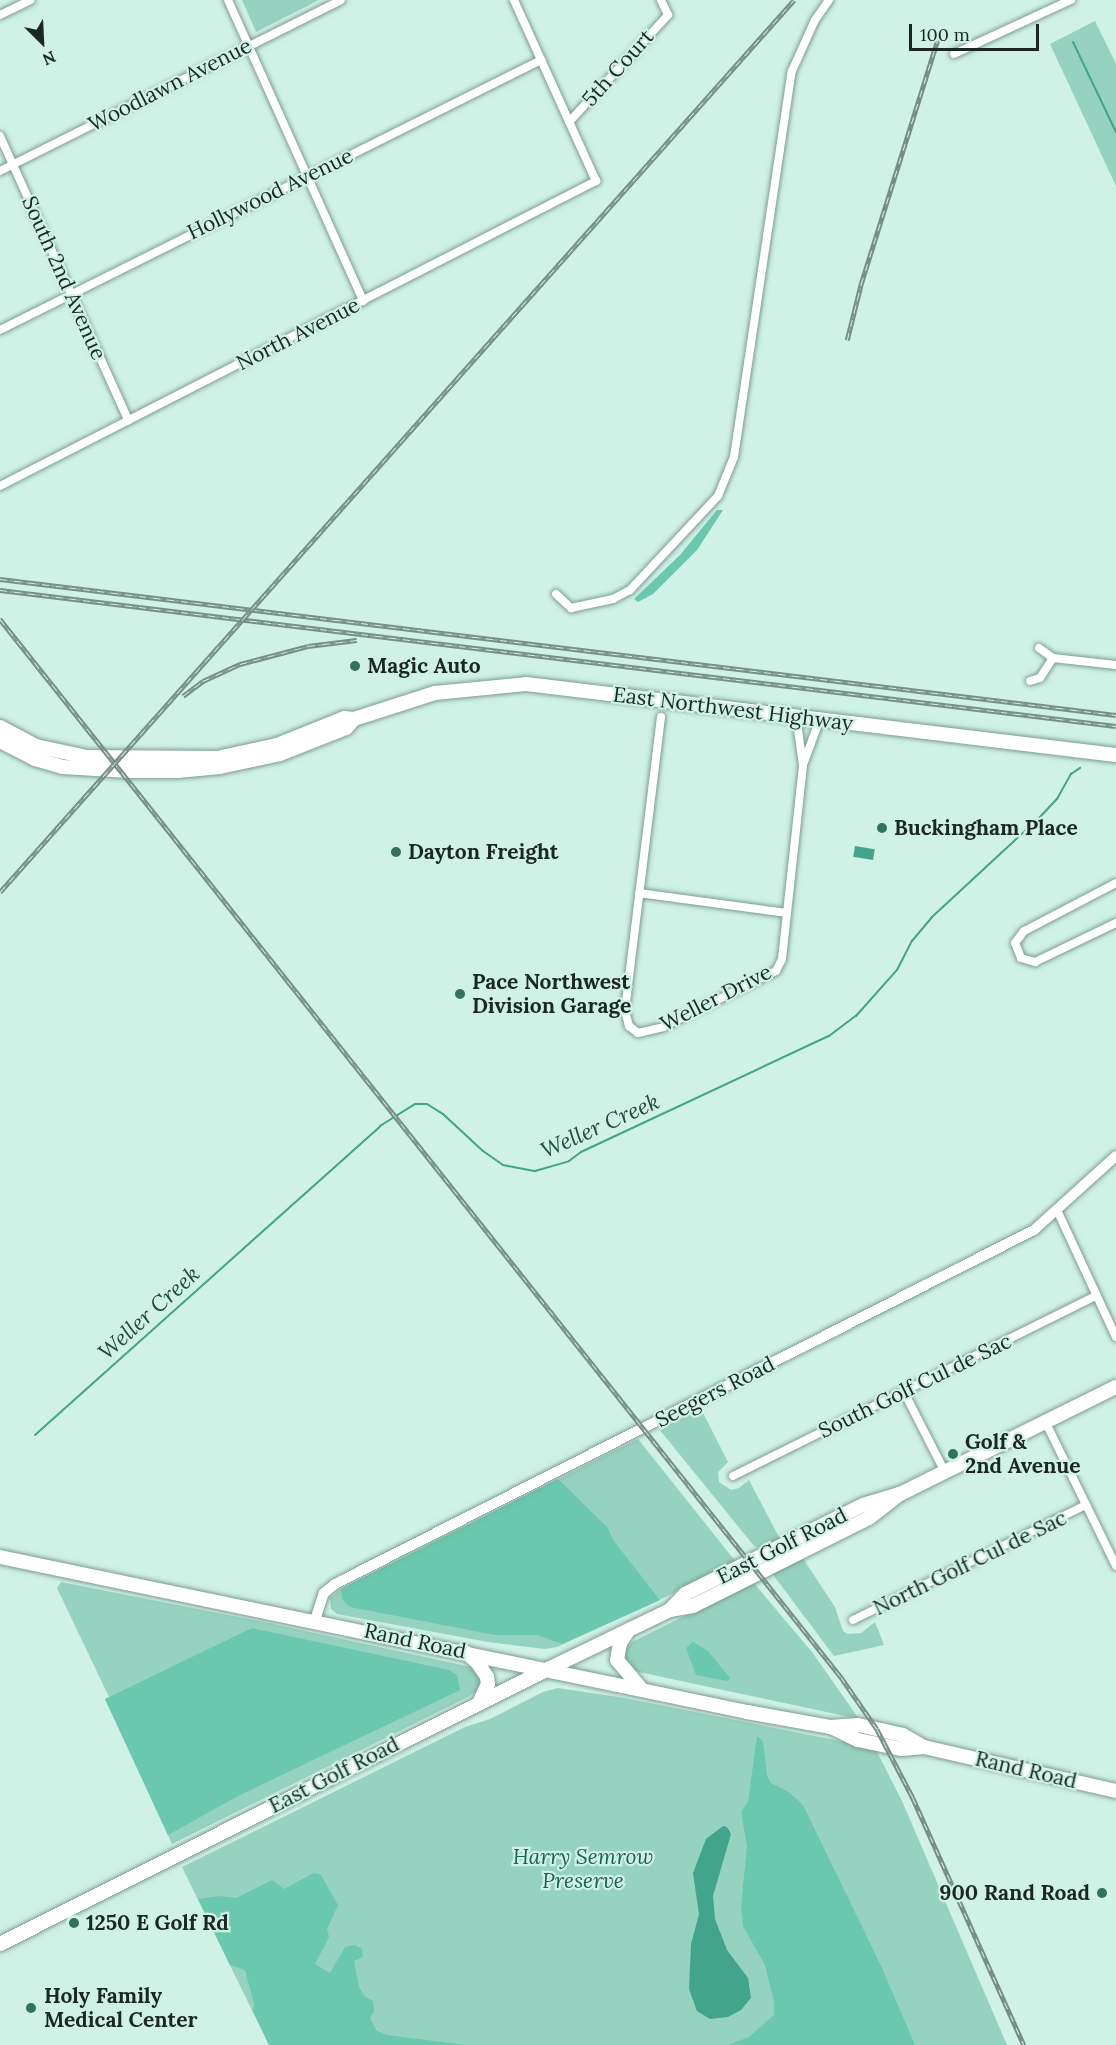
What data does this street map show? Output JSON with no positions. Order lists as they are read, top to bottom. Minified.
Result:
{"streets":{"main road":["East Northwest Highway","East Golf Road","Rand Road"],"street":["5th Court","Woodlawn Avenue","Hollywood Avenue","South 2nd Avenue","North Avenue","Weller Drive","South Golf Cul de Sac","Seegers Road","North Golf Cul de Sac"]},"crossings":[["5th Court","North Avenue"],["Woodlawn Avenue","South 2nd Avenue"],["Hollywood Avenue","South 2nd Avenue"],["South 2nd Avenue","North Avenue"],["Seegers Road","Rand Road"],["East Golf Road","Rand Road"]],"water":["Weller Creek"],"parks":["Harry Semrow Preserve"],"places":["Magic Auto","Buckingham Place","Dayton Freight","Pace Northwest Division Garage","Golf & 2nd Avenue","900 Rand Road","1250 E Golf Rd","Holy Family Medical Center"],"scale_bar":"100 m","north":"bottom right"}
